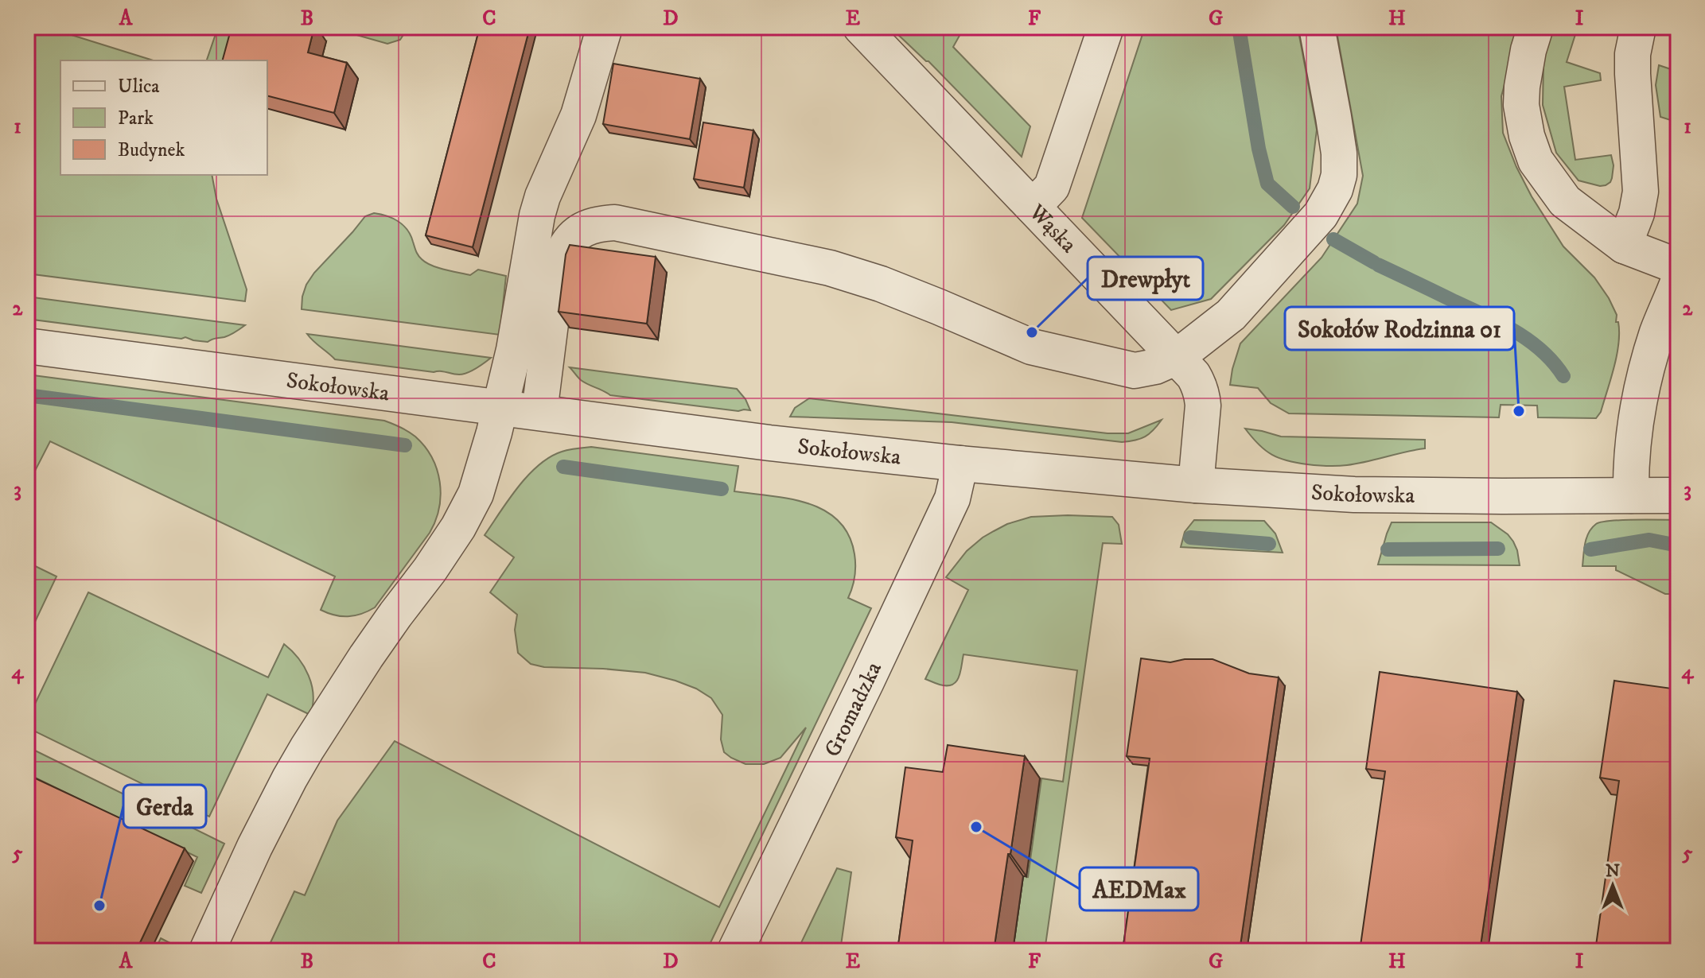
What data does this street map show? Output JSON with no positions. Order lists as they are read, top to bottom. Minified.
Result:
{"streets":{"street":["Wąska","Sokołowska","Gromadzka"]},"crossings":[["Wąska","Sokołowska"],["Sokołowska","Gromadzka"]],"places":["Drewpłyt","Sokołów Rodzinna 01","AEDMax","Gerda"],"legend":["Ulica","Park","Budynek"],"north":"top","grid":{"columns":["A","B","C","D","E","F","G","H","I"],"rows":["1","2","3","4","5"]}}
